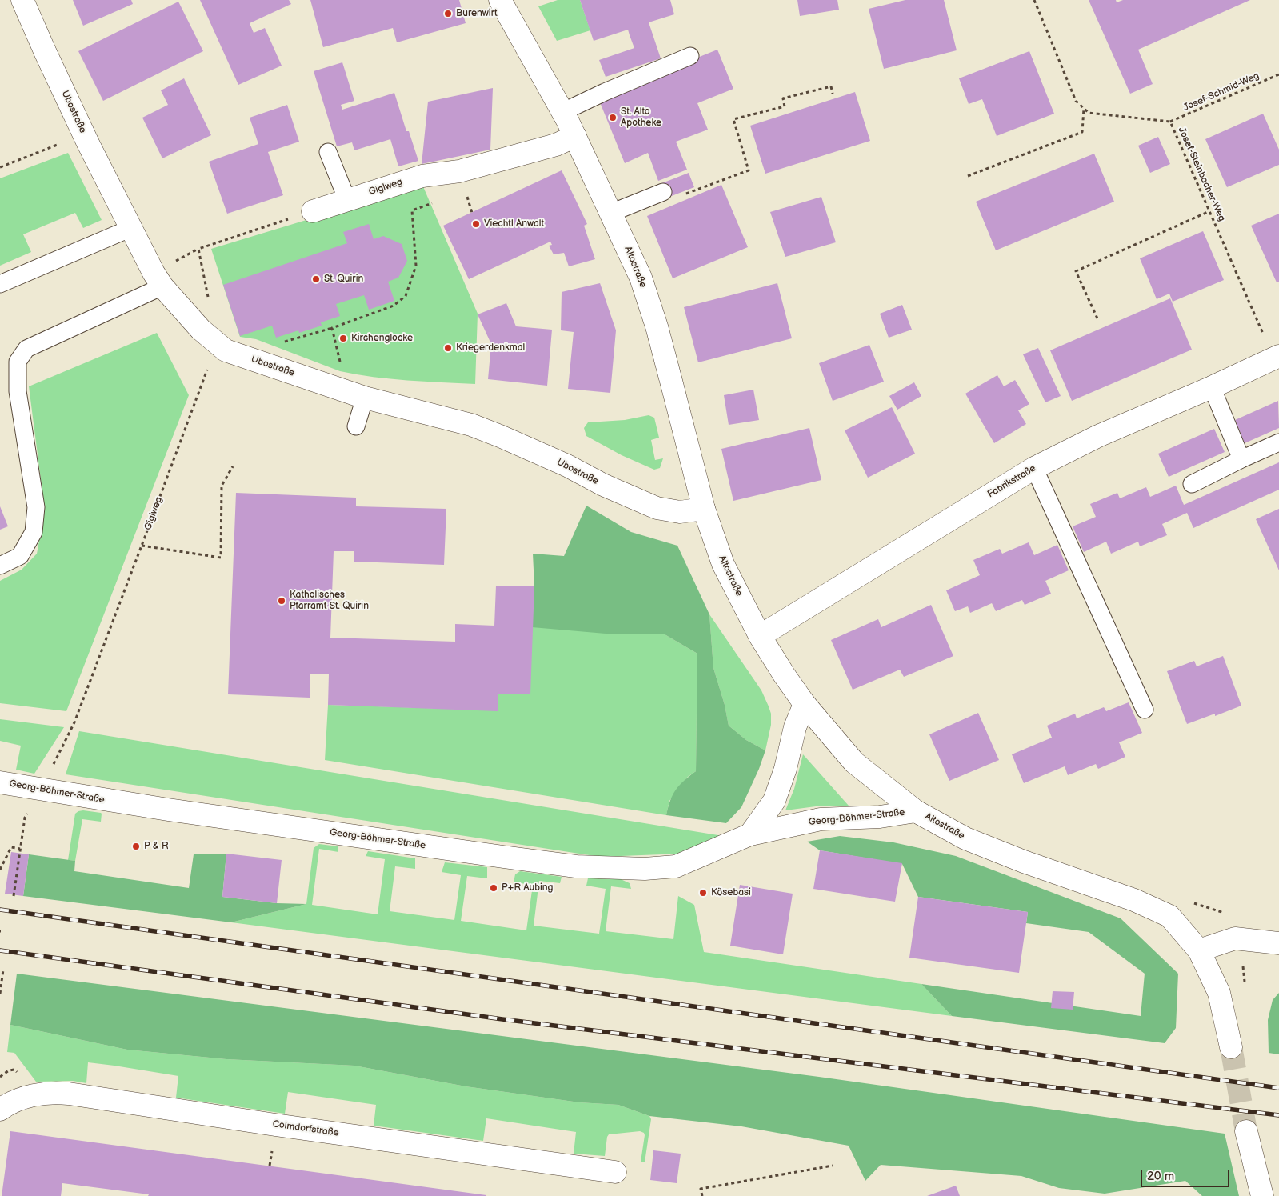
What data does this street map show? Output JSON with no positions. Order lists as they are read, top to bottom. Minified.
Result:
{"streets":{"street":["Ubostraße","Giglweg","Altostraße","Fabrikstraße","Georg-Böhmer-Straße","Colmdorfstraße"],"path":["Josef-Schmid-Weg","Josef-Steinbacher-Weg"]},"crossings":[["Josef-Schmid-Weg","Josef-Steinbacher-Weg"],["Ubostraße","Altostraße"],["Josef-Steinbacher-Weg","Fabrikstraße"],["Giglweg","Altostraße"],["Giglweg","Georg-Böhmer-Straße"],["Altostraße","Fabrikstraße"],["Altostraße","Georg-Böhmer-Straße"]],"places":["Burenwirt","St. Alto Apotheke","Viechtl Anwalt","St. Quirin","Kirchenglocke","Kriegerdenkmal","Katholisches Pfarramt St. Quirin","P & R","P+R Aubing","Kösebasi"],"scale_bar":"20 m"}
